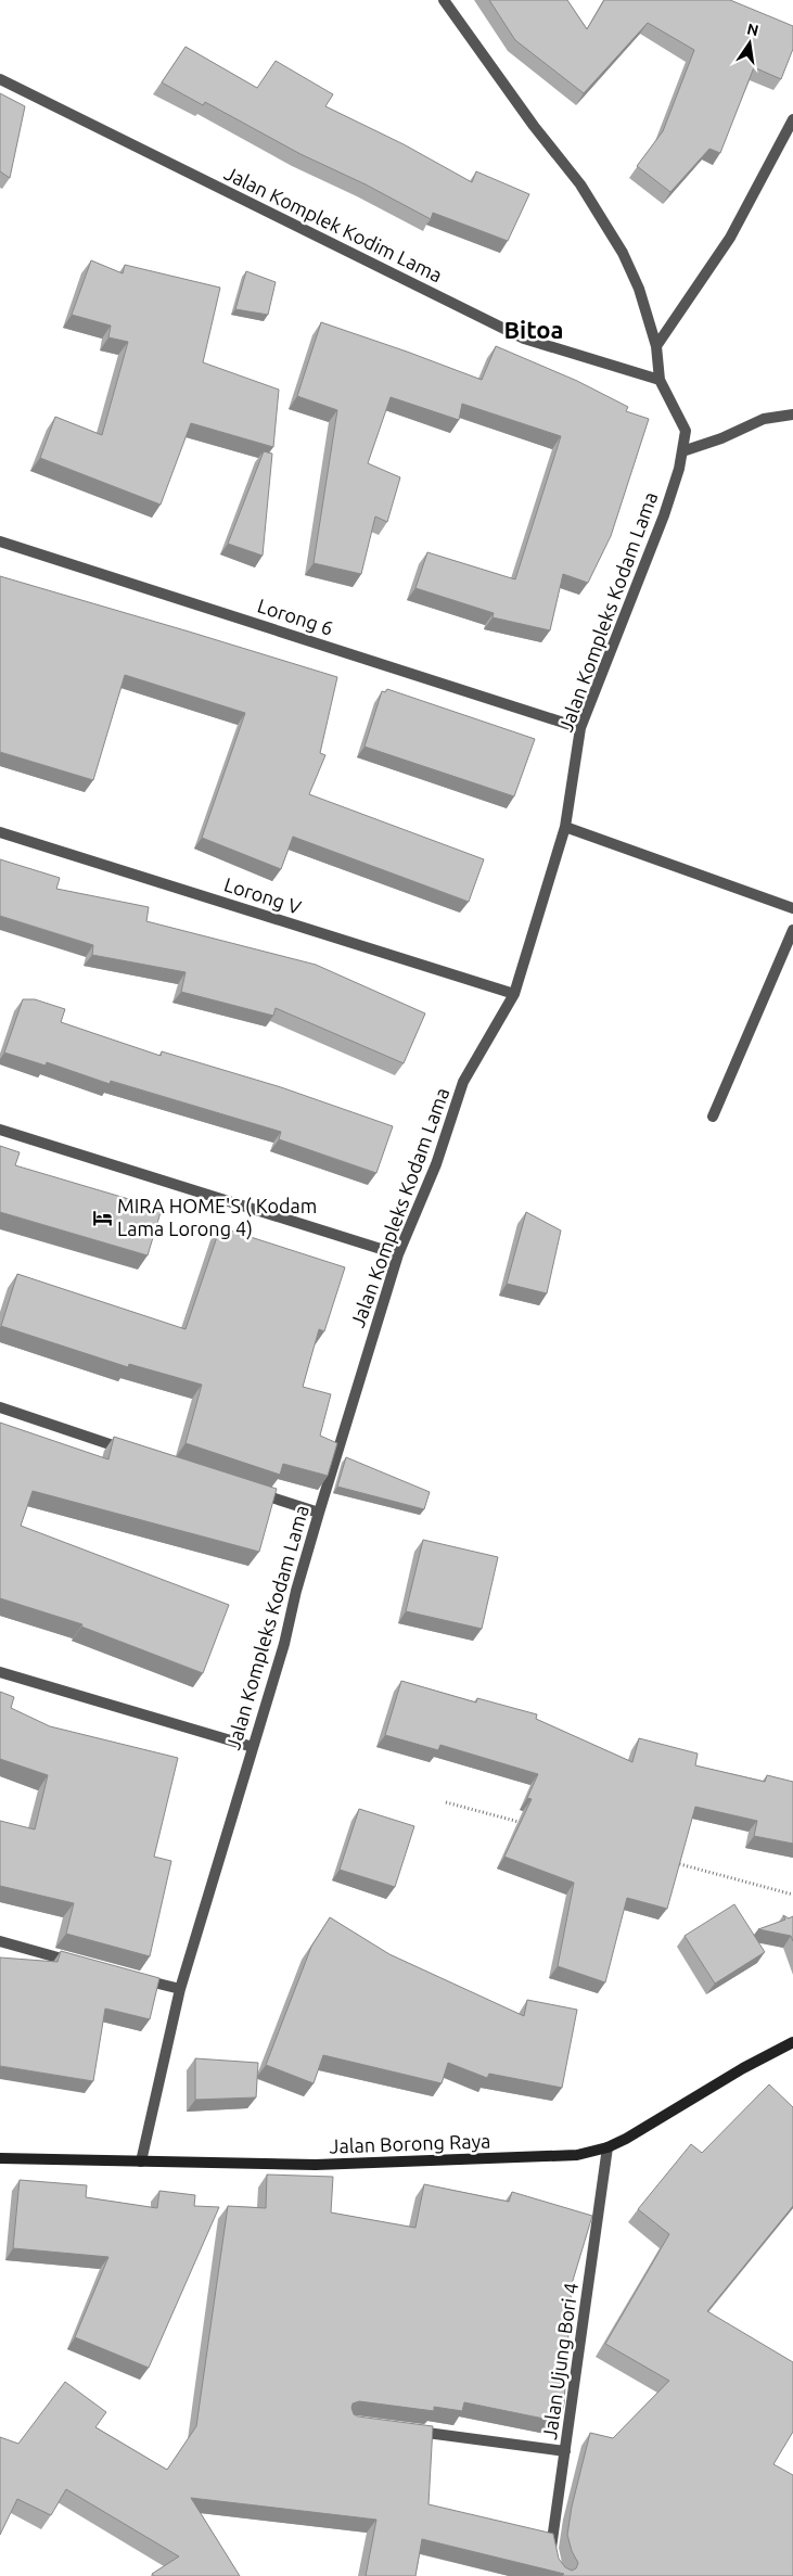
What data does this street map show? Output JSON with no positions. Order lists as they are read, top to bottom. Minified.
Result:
{"streets":{"main road":["Jalan Borong Raya"],"street":["Jalan Komplek Kodim Lama","Jalan Kompleks Kodam Lama","Lorong 6","Lorong V","Jalan Ujung Bori 4"]},"crossings":[["Jalan Komplek Kodim Lama","Jalan Kompleks Kodam Lama"],["Jalan Kompleks Kodam Lama","Lorong 6"],["Jalan Kompleks Kodam Lama","Lorong V"],["Jalan Kompleks Kodam Lama","Jalan Borong Raya"],["Jalan Borong Raya","Jalan Ujung Bori 4"]],"districts":["Bitoa"],"places":{"hotel":["MIRA HOME'S ( Kodam Lama Lorong 4)"]},"north":"top"}
